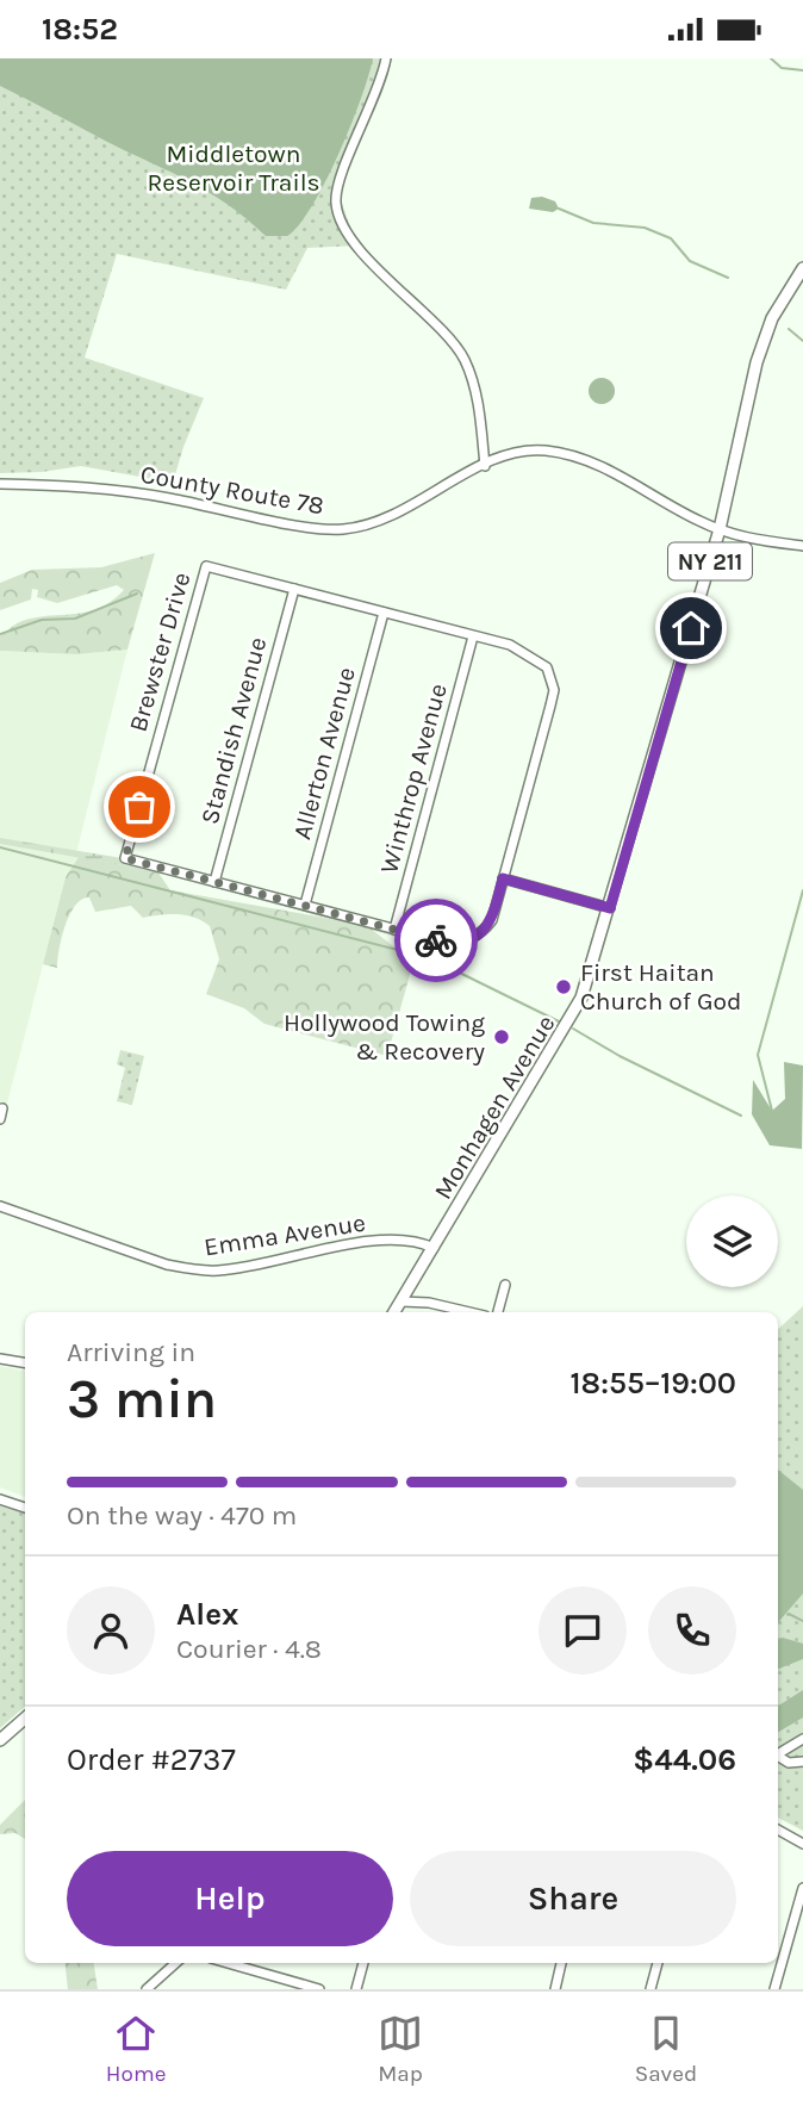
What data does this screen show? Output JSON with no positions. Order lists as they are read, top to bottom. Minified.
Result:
{"streets":{"main road":["NY 211","Monhagen Avenue"],"street":["County Route 78","Brewster Drive","Standish Avenue","Allerton Avenue","Winthrop Avenue","Emma Avenue"]},"crossings":[["County Route 78","NY 211"],["County Route 78","Monhagen Avenue"],["NY 211","Monhagen Avenue"],["Brewster Drive","Standish Avenue"],["Brewster Drive","Allerton Avenue"],["Brewster Drive","Winthrop Avenue"],["Monhagen Avenue","Emma Avenue"]],"parks":["Middletown Reservoir Trails"],"places":["First Haitan Church of God","Hollywood Towing & Recovery"],"page":{"status":"18:52","heading":["3 min","Arriving in","18:55–19:00"],"panel":["Alex","Courier · 4.8","Order #2737","$44.06"],"bar":"On the way · 470 m","buttons":["Help","Share"],"tabs":["Home","Map","Saved"]}}
